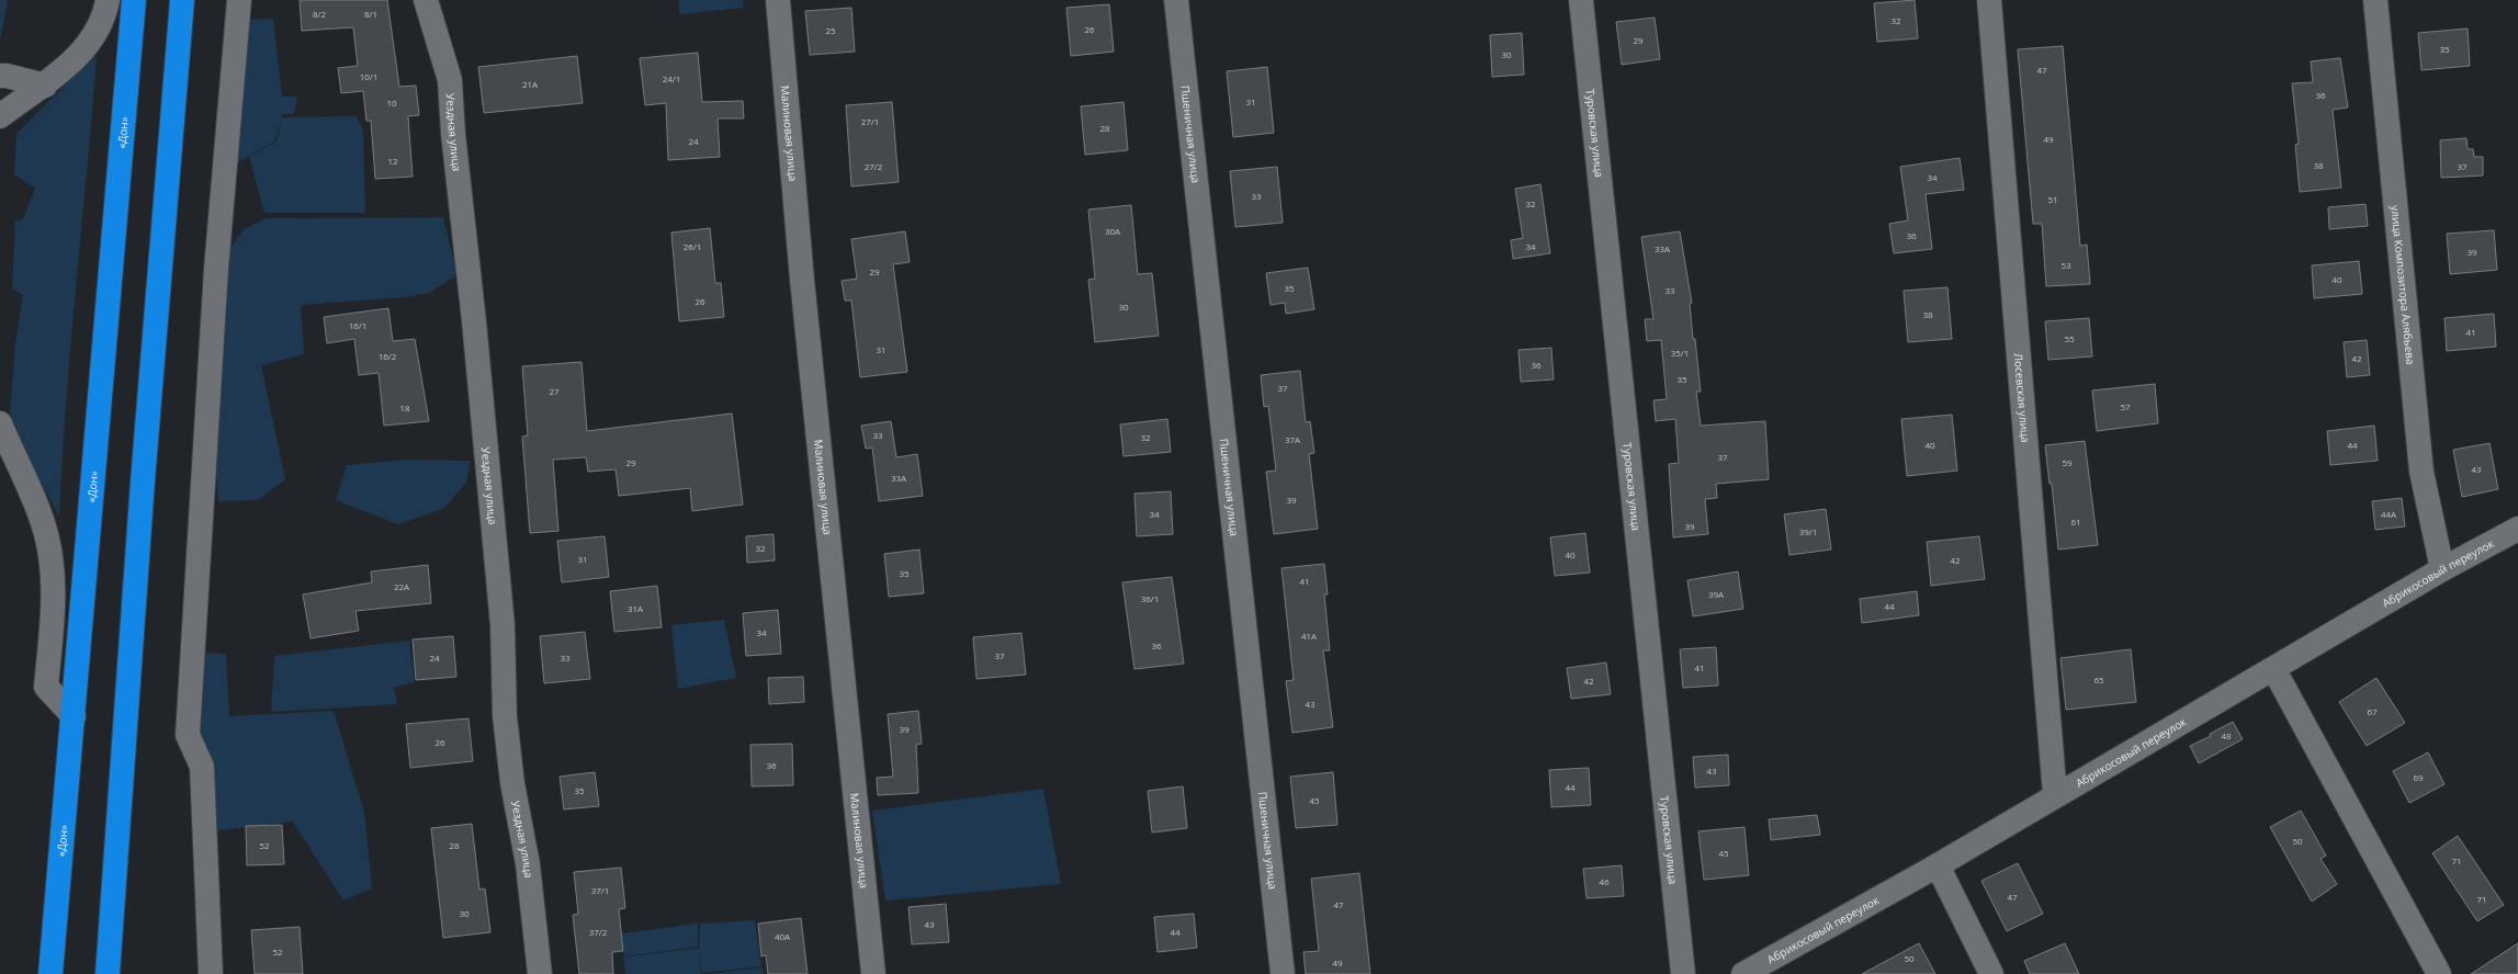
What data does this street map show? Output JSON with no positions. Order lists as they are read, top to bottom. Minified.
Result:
{"streets":{"highway":["«Дон»"],"street":["Уездная улица","Малиновая улица","Пшеничная улица","Туровская улица","улица Композитора Алябьева","Лосевская улица","Абрикосовый переулок"]},"crossings":[["улица Композитора Алябьева","Абрикосовый переулок"],["Лосевская улица","Абрикосовый переулок"]],"house_numbers":["8/2","8/1","32","26","25","29","35","30","47","10/1","24/1","21А","36","31","10","27/1","28","49","24","12","38","27/2","37","34","33","51","32","30А","36","26/1","34","33А","39","53","29","40","35","33","26","30","38","16/1","41","55","31","35/1","16/2","42","36","35","37","27","57","18","33","32","37А","40","44","37","29","59","43","33А","39","34","44А","61","39","39/1","32","40","31","42","35","41","22А","39А","36/1","44","31А","34","41А","36","37","24","33","41","65","42","43","67","39","48","26","36","43","69","44","35","45","50","52","28","45","71","46","37/1","47","71","47","30","43","37/2","44","40А","52","50","49"]}
